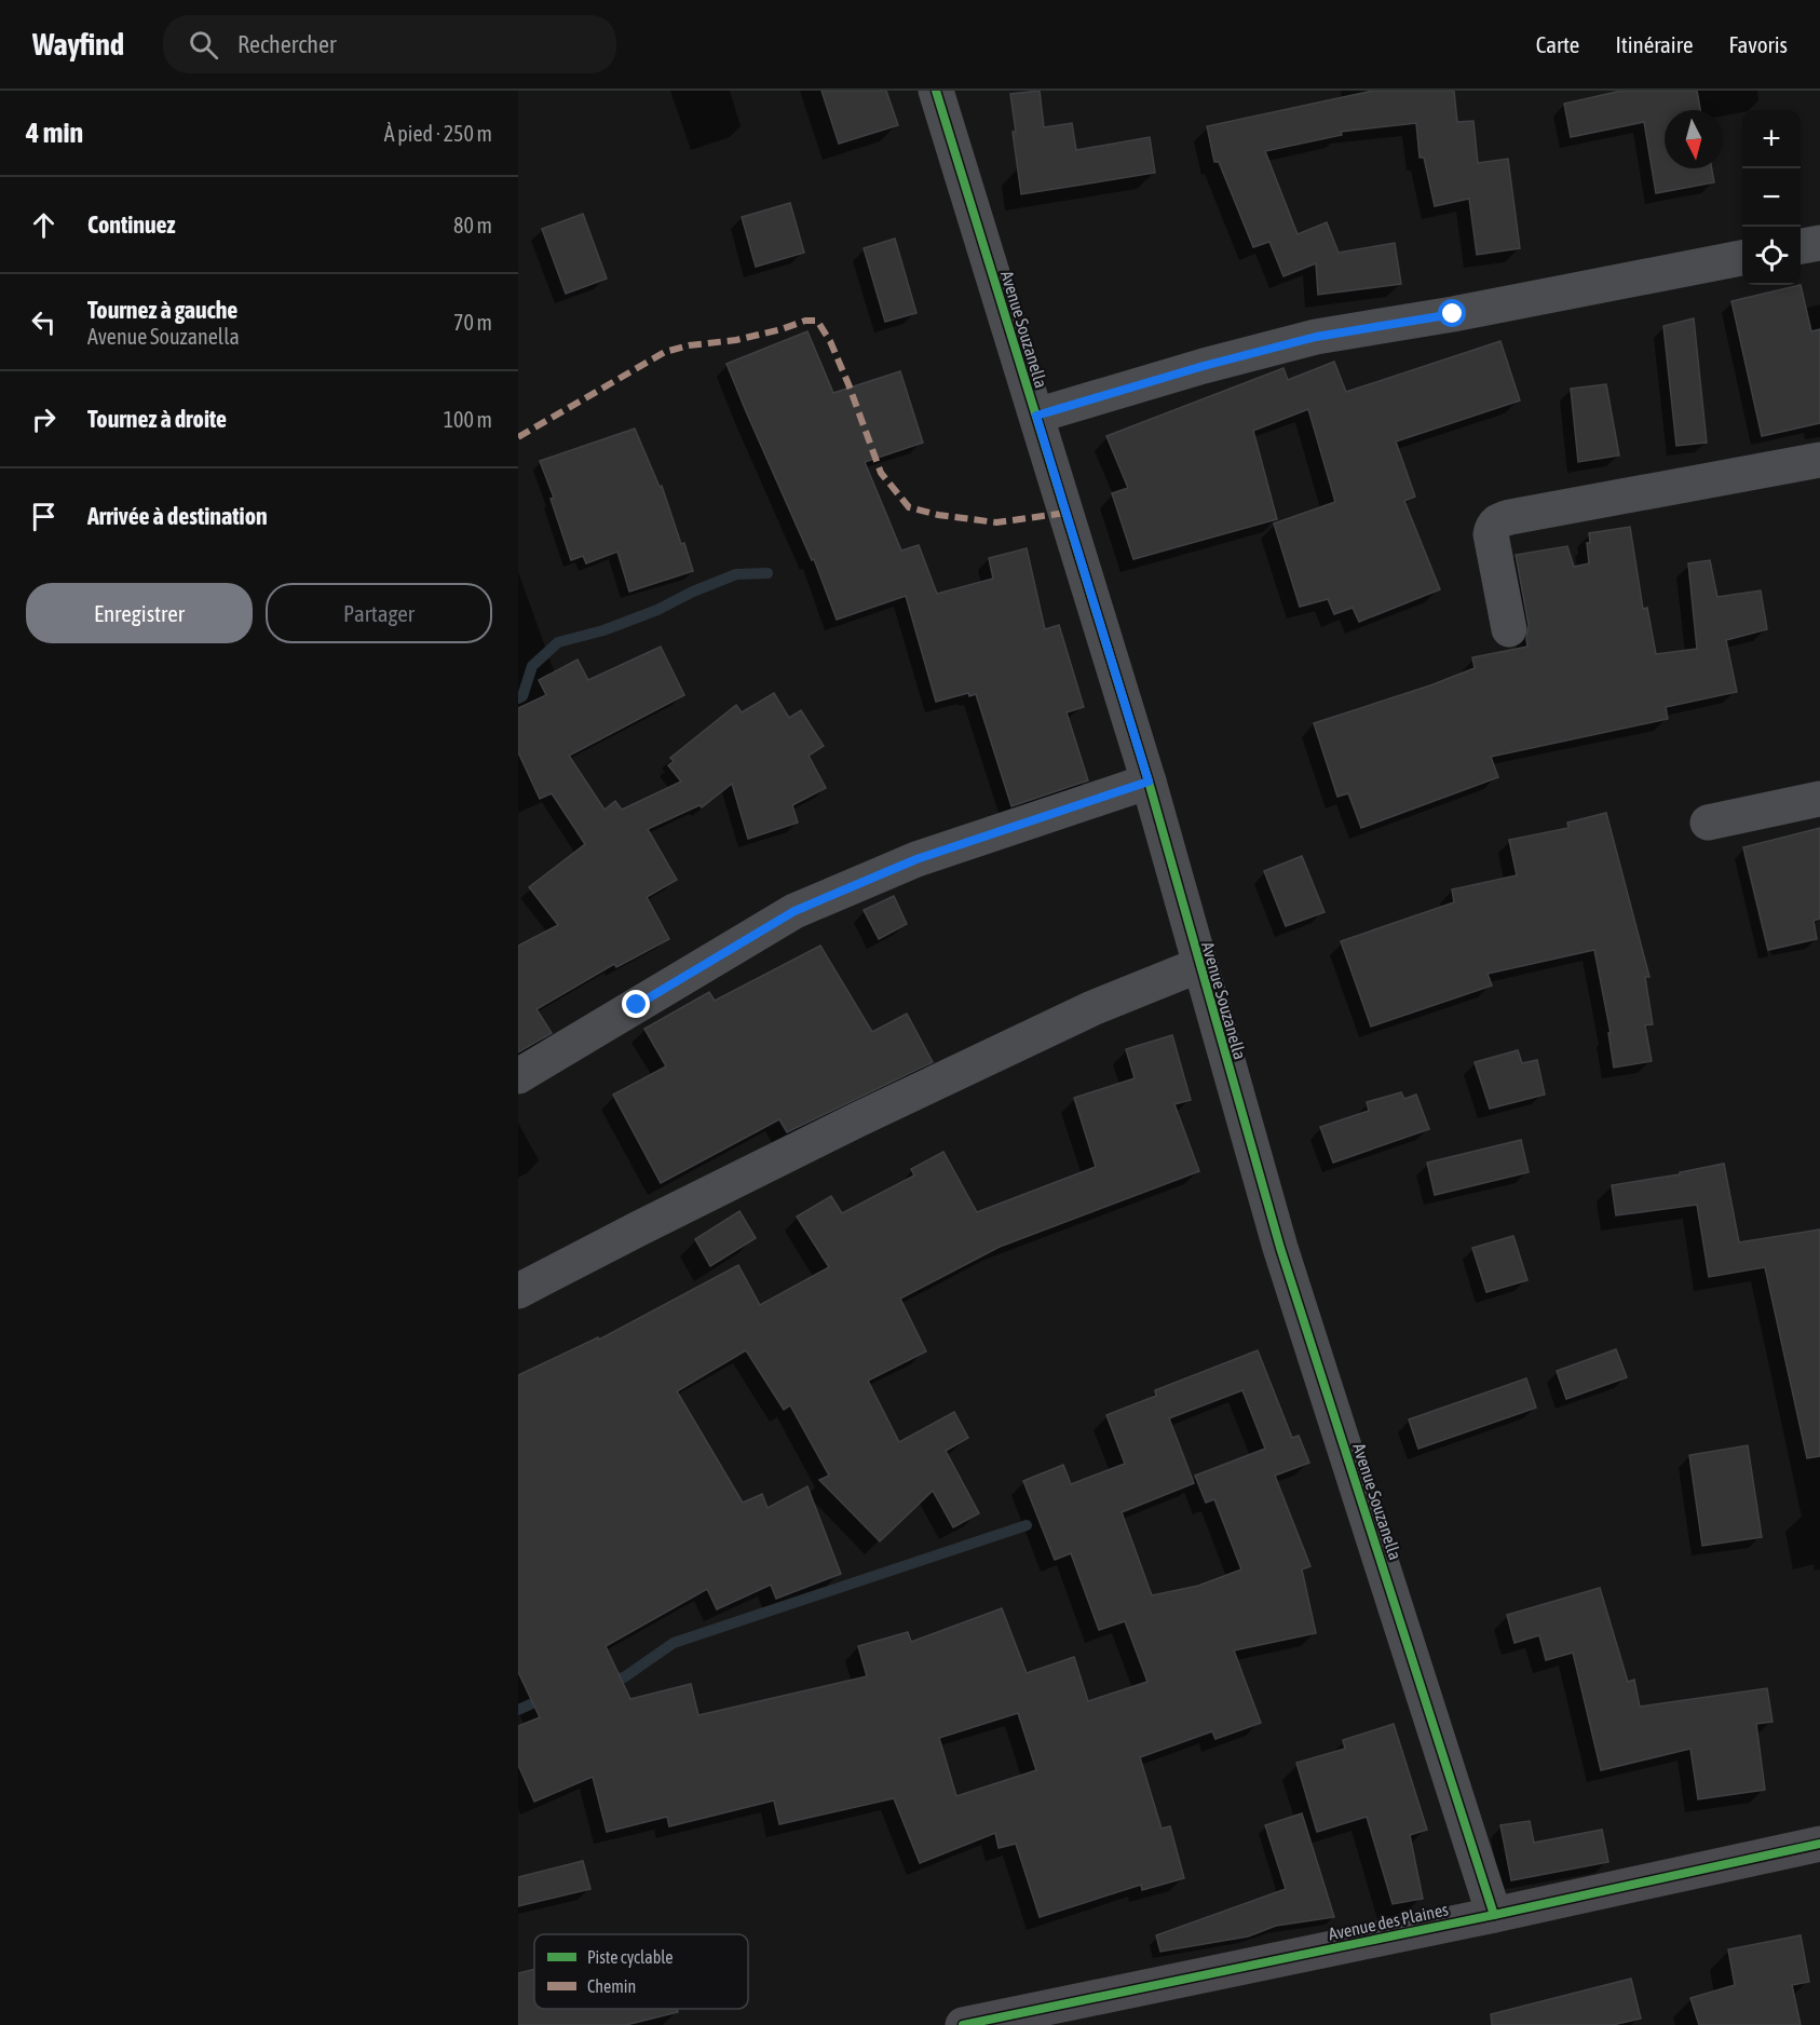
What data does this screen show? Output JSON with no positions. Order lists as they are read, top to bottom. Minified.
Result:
{"streets":{"street":["Avenue Souzanella","Avenue des Plaines"]},"crossings":[["Avenue Souzanella","Avenue des Plaines"]],"legend":["Piste cyclable","Chemin"],"north":"bottom","page":{"header":"Wayfind","search":"Rechercher","nav":["Carte","Itinéraire","Favoris"],"heading":["4 min","À pied · 250 m"],"map_buttons":["+","−"],"list":[["Continuez","80 m"],["Tournez à gauche","Avenue Souzanella","70 m"],["Tournez à droite","100 m"],"Arrivée à destination"],"buttons":["Enregistrer","Partager"]}}
